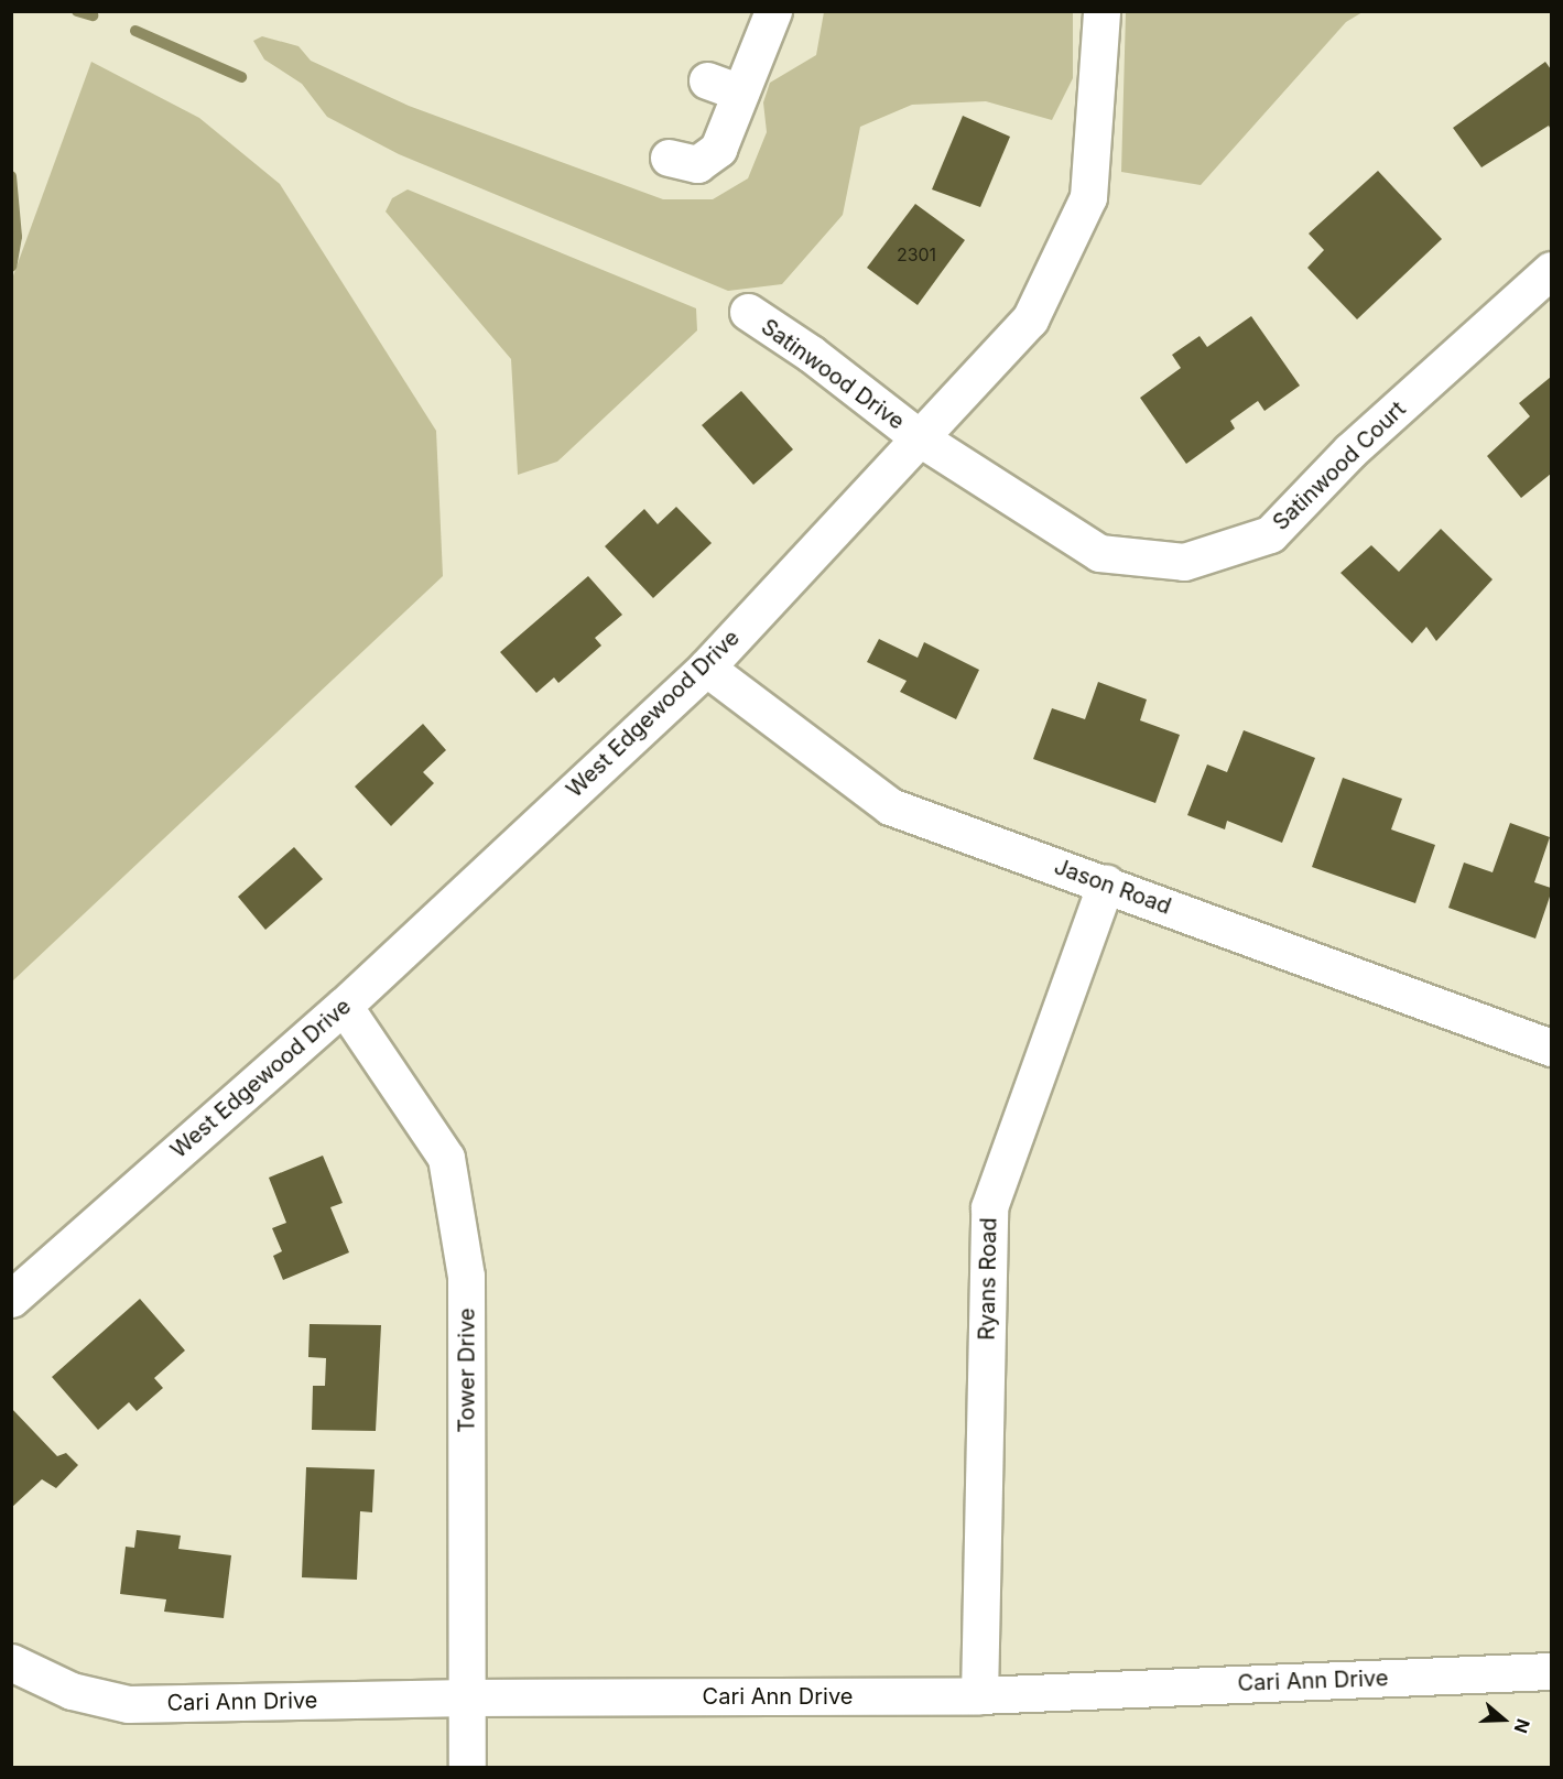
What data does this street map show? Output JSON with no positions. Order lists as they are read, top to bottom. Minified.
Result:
{"streets":{"street":["Satinwood Drive","Satinwood Court","West Edgewood Drive","Jason Road","Ryans Road","Tower Drive","Cari Ann Drive"]},"crossings":[["Satinwood Drive","Satinwood Court"],["Satinwood Drive","West Edgewood Drive"],["Satinwood Court","West Edgewood Drive"],["West Edgewood Drive","Jason Road"],["West Edgewood Drive","Tower Drive"],["Jason Road","Ryans Road"],["Ryans Road","Cari Ann Drive"],["Tower Drive","Cari Ann Drive"]],"house_numbers":["2301"],"north":"right"}
